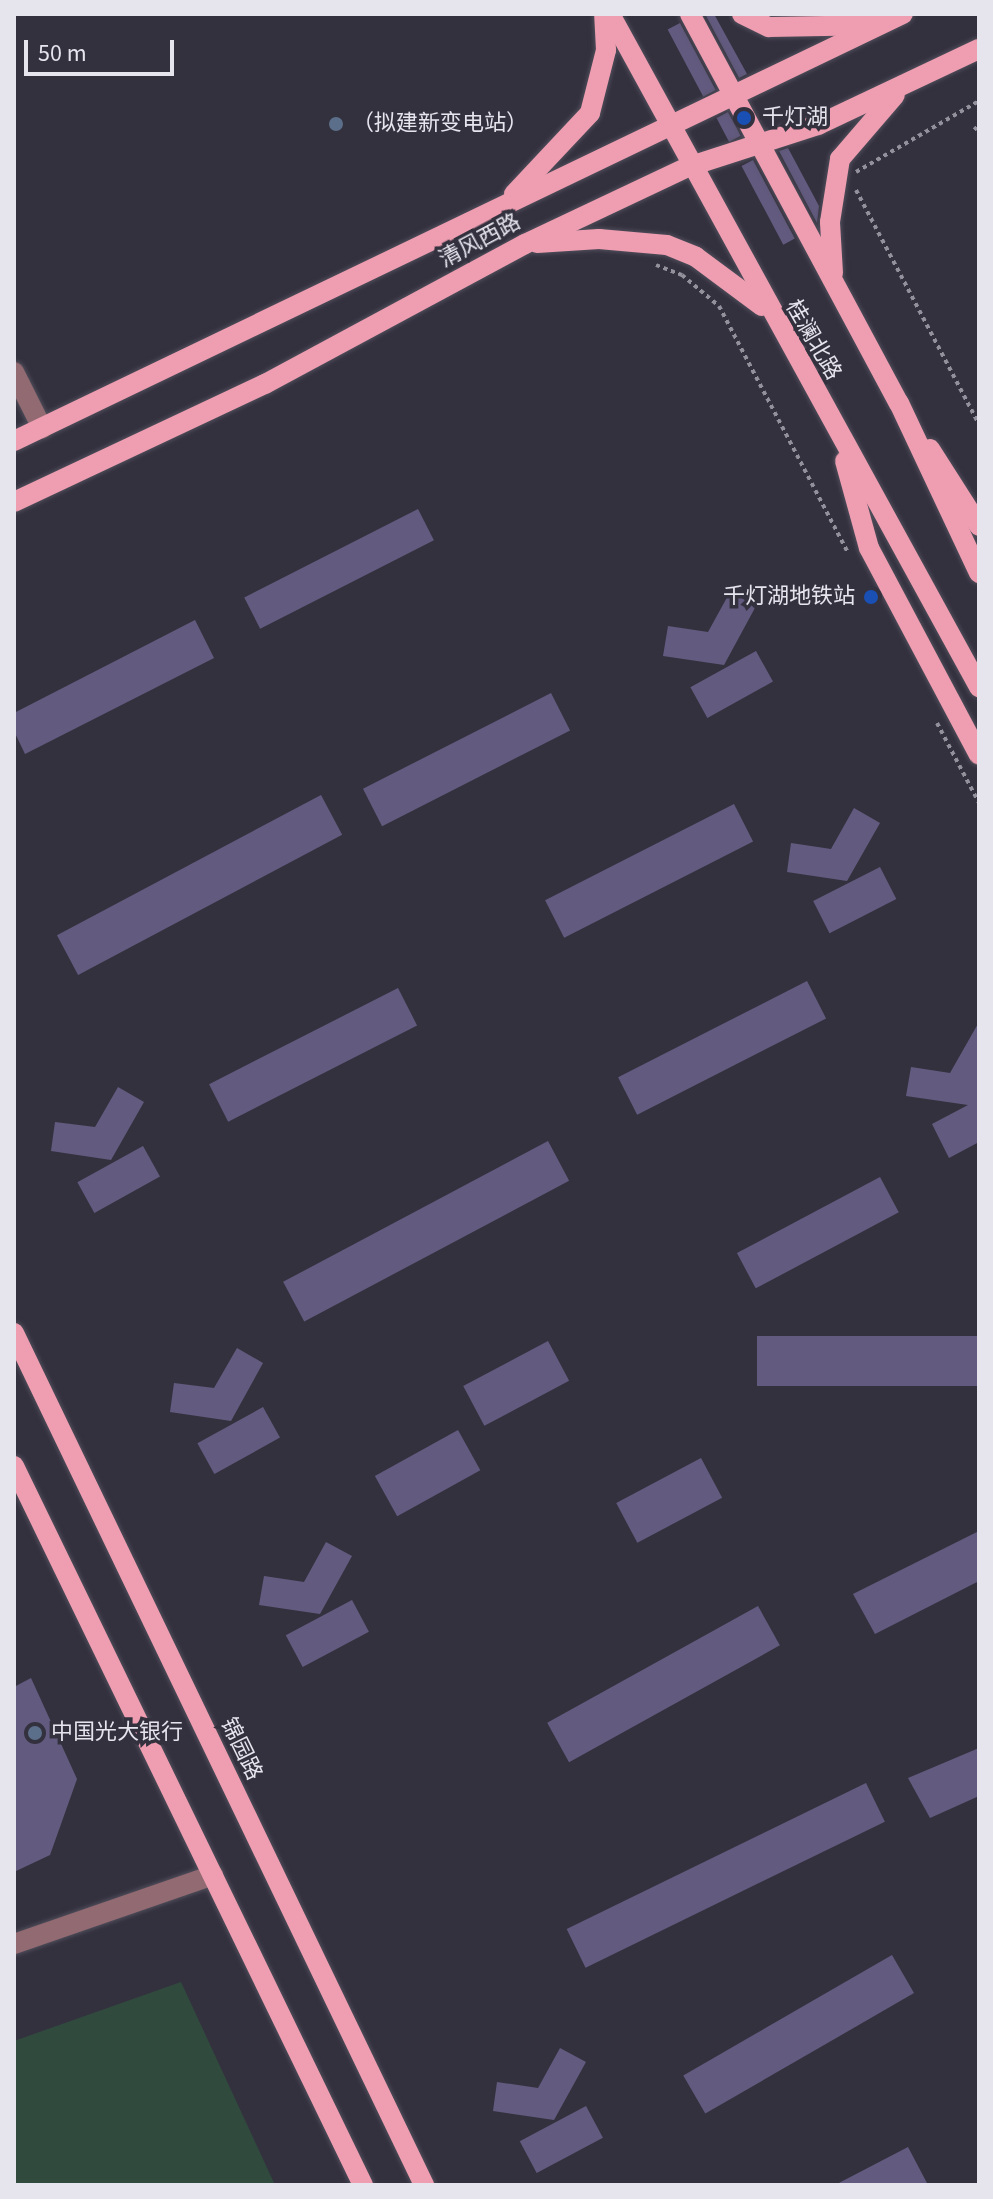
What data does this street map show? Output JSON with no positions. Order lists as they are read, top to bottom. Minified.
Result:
{"streets":{"main road":["清风西路","桂澜北路","锦园路"]},"crossings":[["清风西路","桂澜北路"]],"places":["千灯湖","（拟建新变电站）","千灯湖地铁站","中国光大银行"],"scale_bar":"50 m"}
